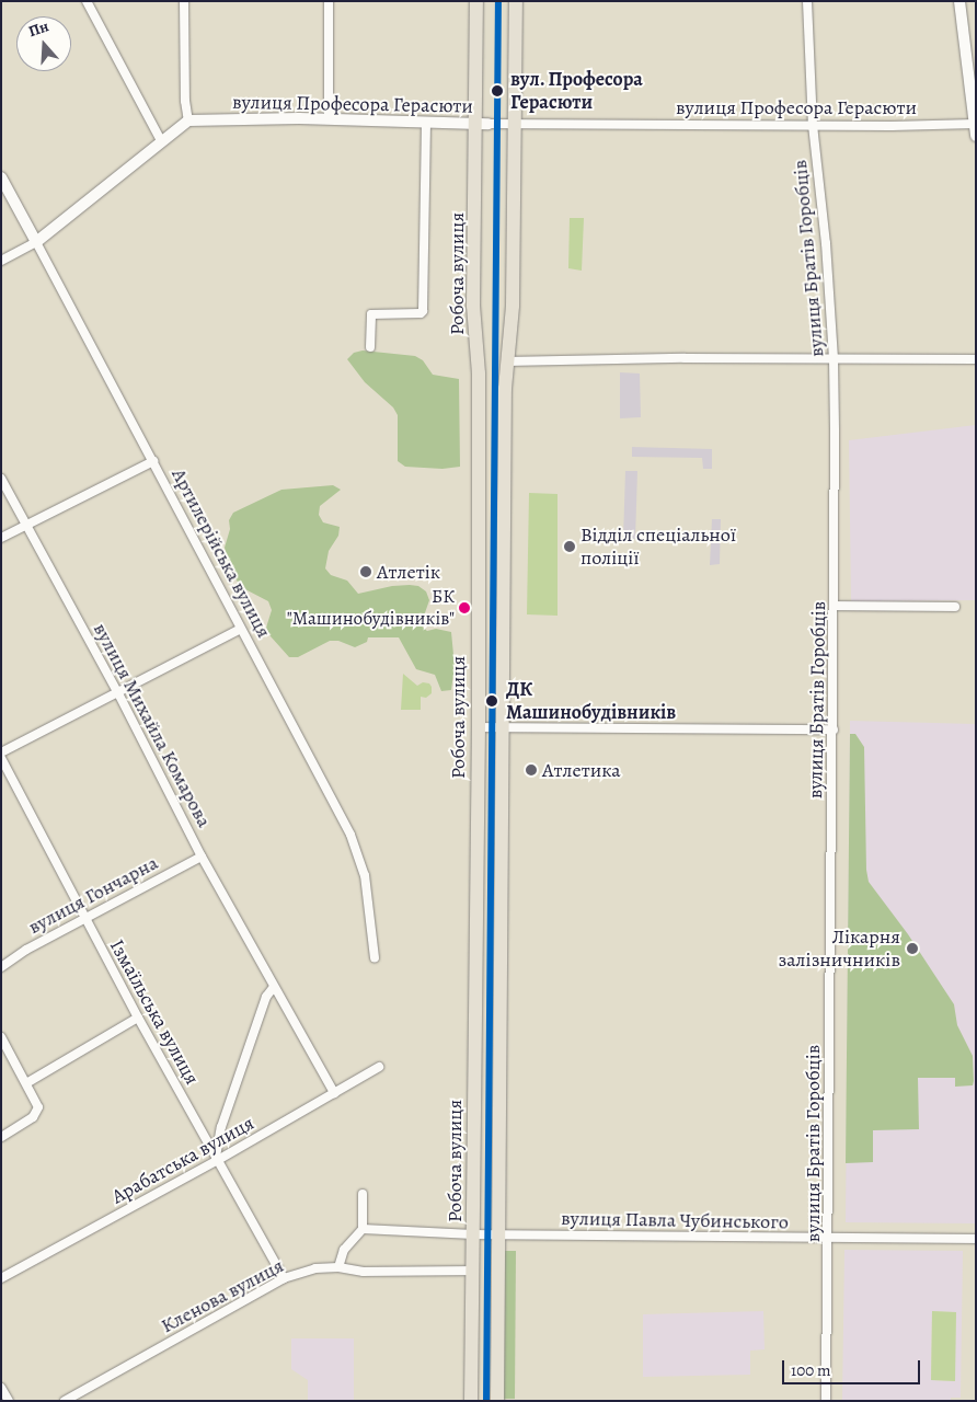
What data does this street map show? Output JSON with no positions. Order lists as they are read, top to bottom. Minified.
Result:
{"streets":{"main road":["Робоча вулиця"],"street":["вулиця Професора Герасюти","вулиця Братів Горобців","Артилерійська вулиця","вулиця Михайла Комарова","вулиця Гончарна","Ізмаїльська вулиця","Арабатська вулиця","вулиця Павла Чубинського","Кленова вулиця"]},"crossings":[["вулиця Професора Герасюти","вулиця Братів Горобців"],["вулиця Професора Герасюти","Робоча вулиця"],["вулиця Братів Горобців","вулиця Павла Чубинського"],["Робоча вулиця","вулиця Павла Чубинського"],["Робоча вулиця","Кленова вулиця"],["вулиця Михайла Комарова","вулиця Гончарна"],["вулиця Михайла Комарова","Арабатська вулиця"],["вулиця Гончарна","Ізмаїльська вулиця"],["Ізмаїльська вулиця","Арабатська вулиця"],["Ізмаїльська вулиця","Кленова вулиця"]],"places":["вул. Професора Герасюти","Відділ спеціальної поліції","Атлетік","БК \"Машинобудівників\"","ДК Машинобудівників","Атлетика","Лікарня залізничників"],"scale_bar":"100 m","north":"top"}
